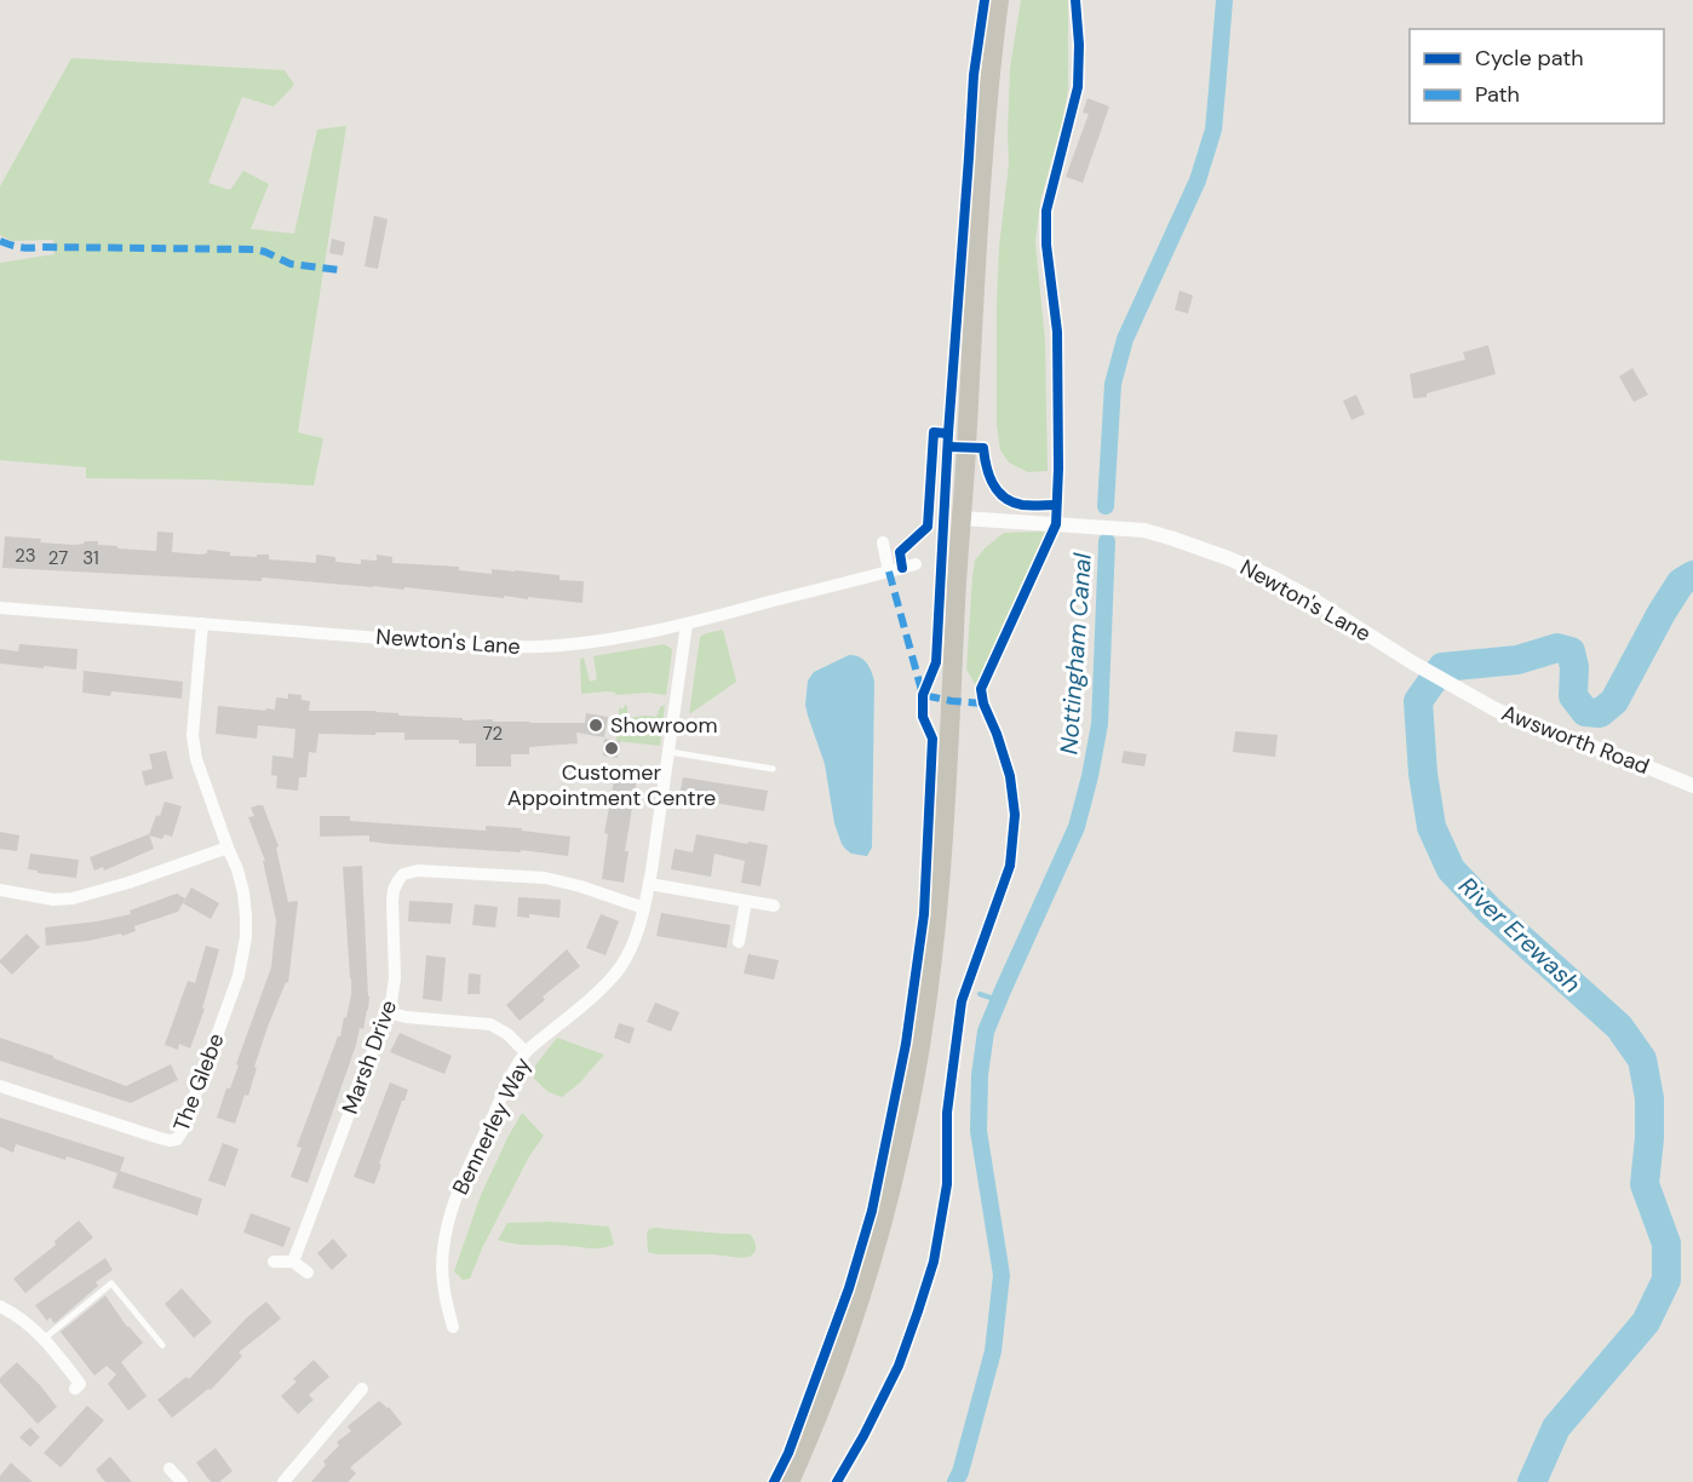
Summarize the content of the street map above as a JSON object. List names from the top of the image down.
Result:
{
  "streets": {
    "street": [
      "Newton's Lane",
      "Awsworth Road",
      "Marsh Drive",
      "The Glebe",
      "Bennerley Way"
    ]
  },
  "crossings": [
    ["Newton's Lane", "Awsworth Road"],
    ["Newton's Lane", "The Glebe"],
    ["Newton's Lane", "Bennerley Way"],
    ["Marsh Drive", "Bennerley Way"]
  ],
  "water": ["Nottingham Canal", "River Erewash"],
  "places": ["Showroom", "Customer Appointment Centre"],
  "house_numbers": [
    "23",
    "27",
    "31",
    "72"
  ],
  "legend": ["Cycle path", "Path"]
}
